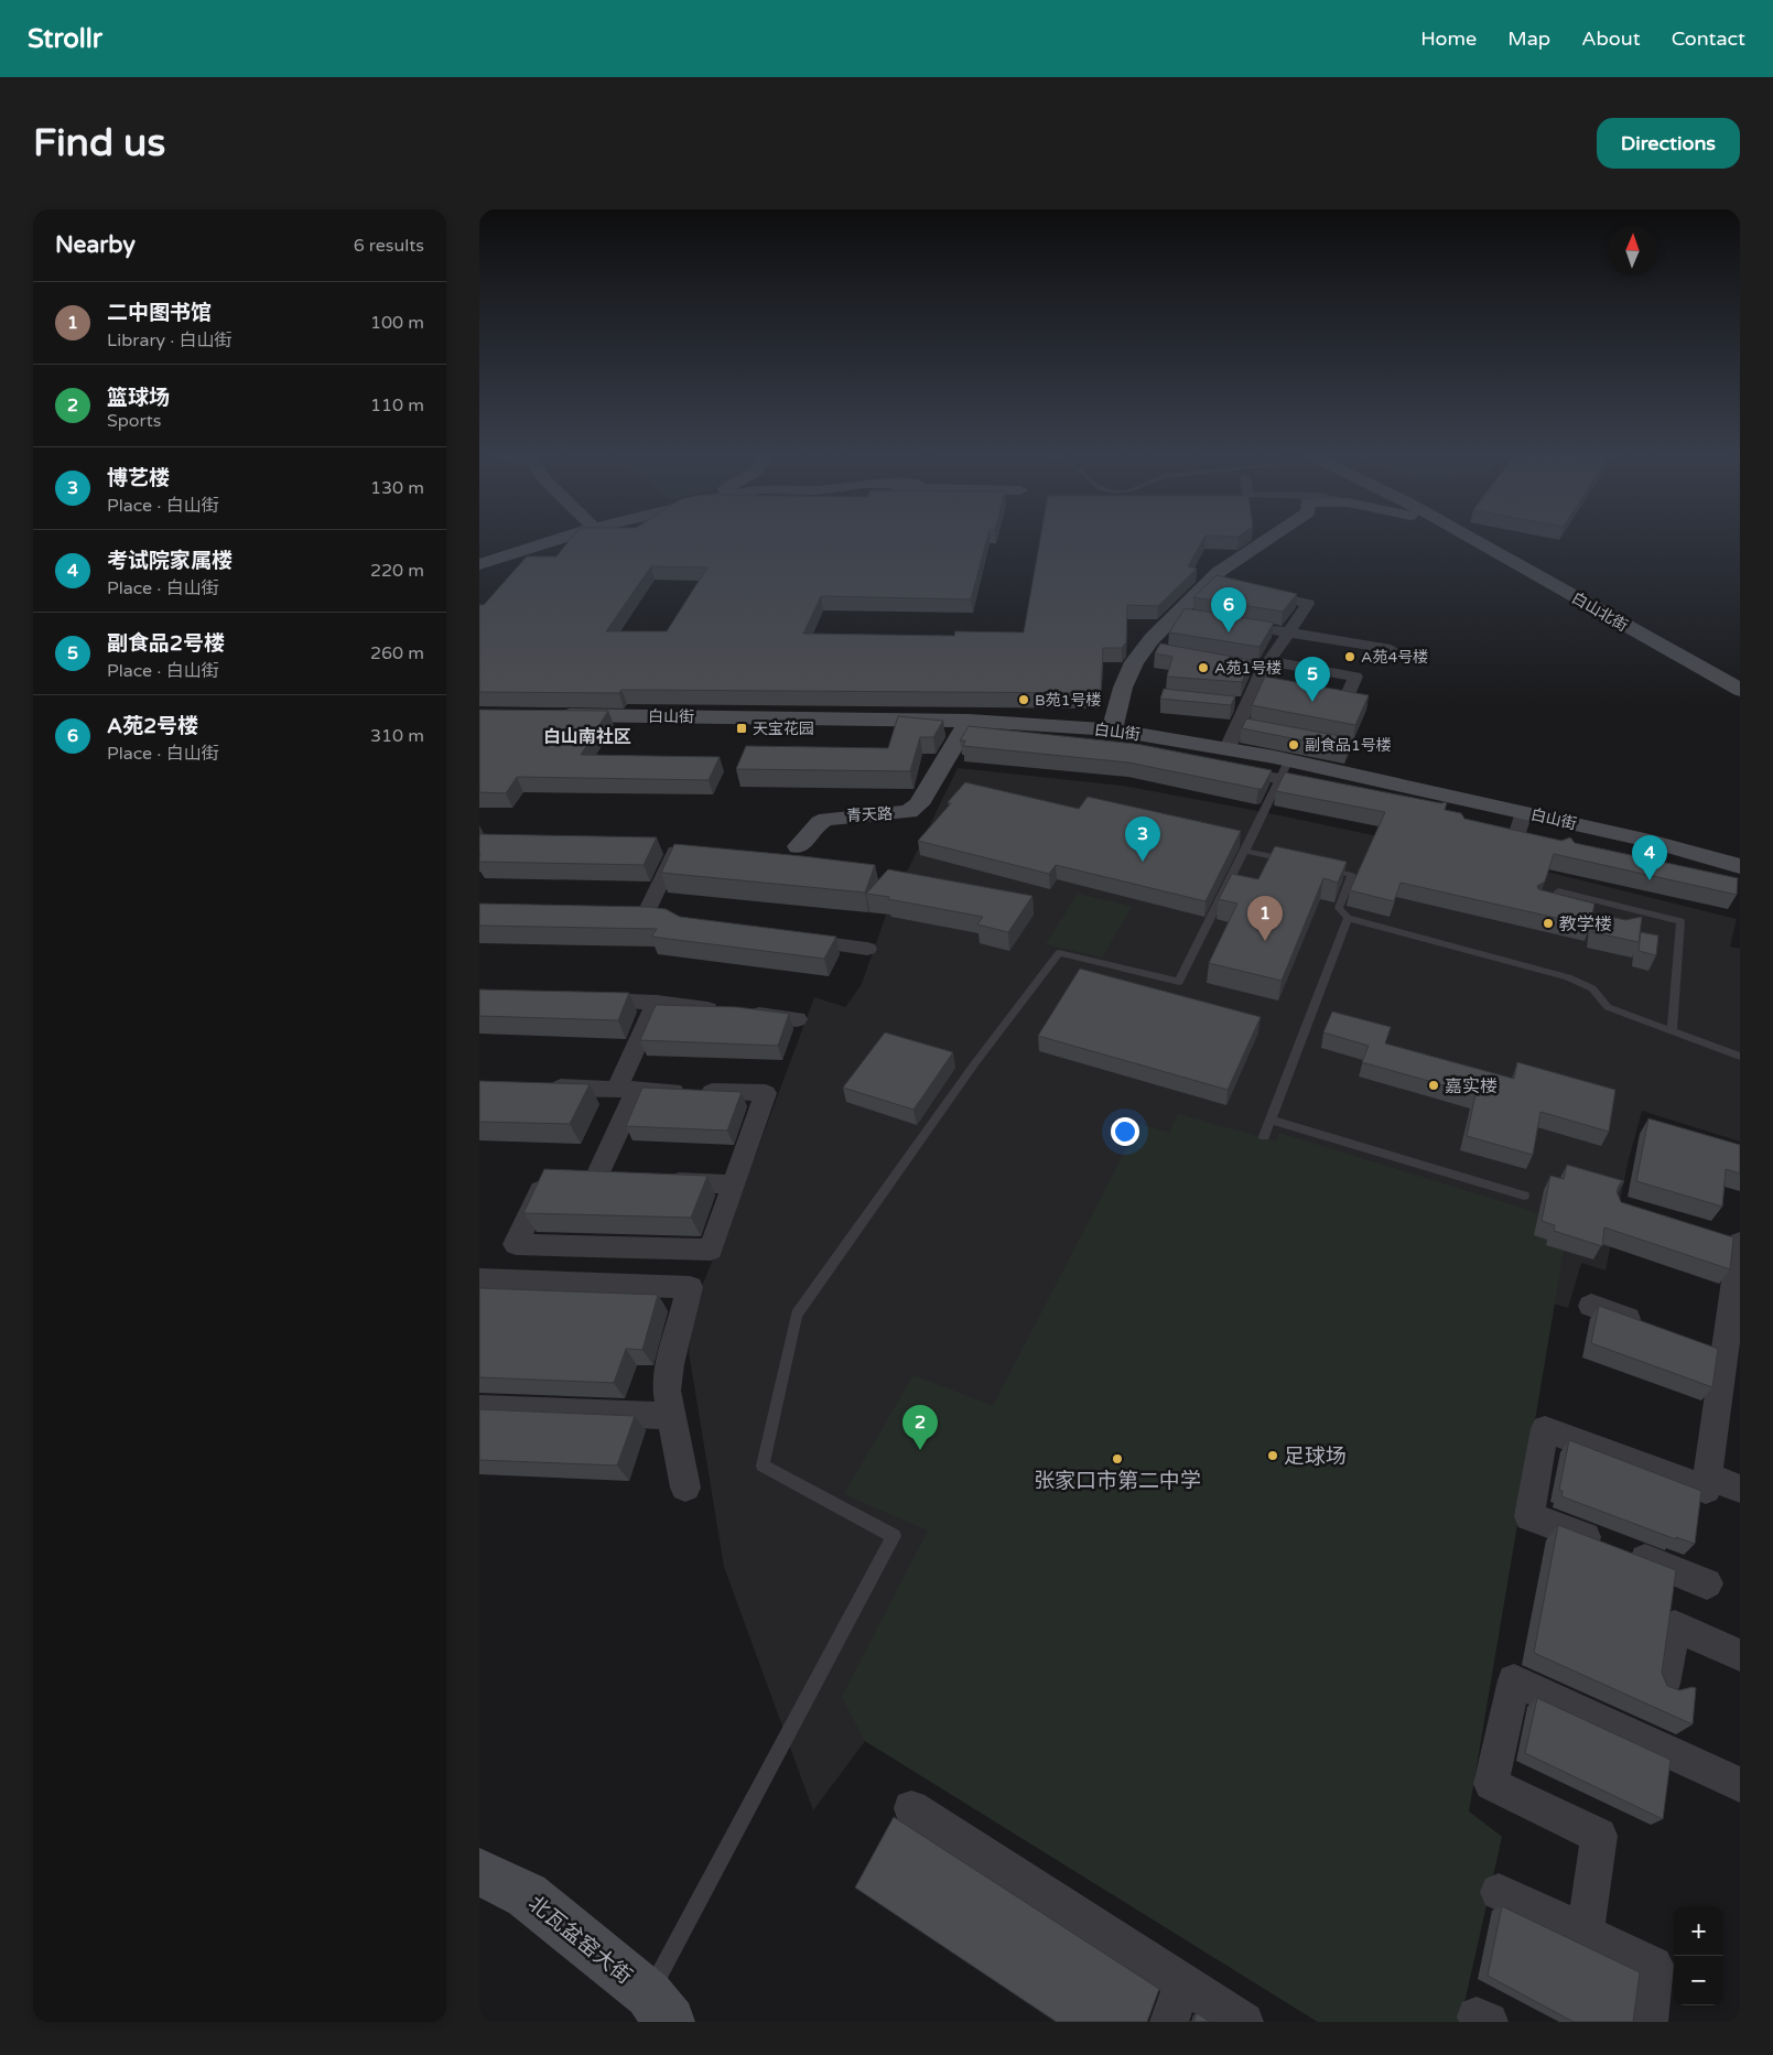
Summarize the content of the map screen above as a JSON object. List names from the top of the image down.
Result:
{
  "streets": {
    "street": [
      "白山北街",
      "白山街",
      "青天路",
      "北瓦盆窑大街"
    ]
  },
  "crossings": [
    ["白山街", "青天路"]
  ],
  "districts": ["白山南社区"],
  "places": {
    "other": [
      "A苑4号楼",
      "A苑1号楼",
      "B苑1号楼",
      "副食品1号楼",
      "教学楼",
      "嘉实楼",
      "足球场",
      "张家口市第二中学"
    ],
    "transit": ["天宝花园"]
  },
  "north": "top",
  "page": {
    "header": "Strollr",
    "nav": [
      "Home",
      "Map",
      "About",
      "Contact"
    ],
    "buttons": "Directions",
    "title": "Find us",
    "heading": ["Nearby", "6 results"],
    "list": [
      {
        "mark": "1",
        "name": "二中图书馆",
        "note": "Library · 白山街",
        "value": "100 m"
      },
      {
        "mark": "2",
        "name": "篮球场",
        "note": "Sports",
        "value": "110 m"
      },
      {
        "mark": "3",
        "name": "博艺楼",
        "note": "Place · 白山街",
        "value": "130 m"
      },
      {
        "mark": "4",
        "name": "考试院家属楼",
        "note": "Place · 白山街",
        "value": "220 m"
      },
      {
        "mark": "5",
        "name": "副食品2号楼",
        "note": "Place · 白山街",
        "value": "260 m"
      },
      {
        "mark": "6",
        "name": "A苑2号楼",
        "note": "Place · 白山街",
        "value": "310 m"
      }
    ],
    "pins": [
      "6",
      "5",
      "3",
      "4",
      "1",
      "2"
    ],
    "map_buttons": ["+", "−"]
  }
}
